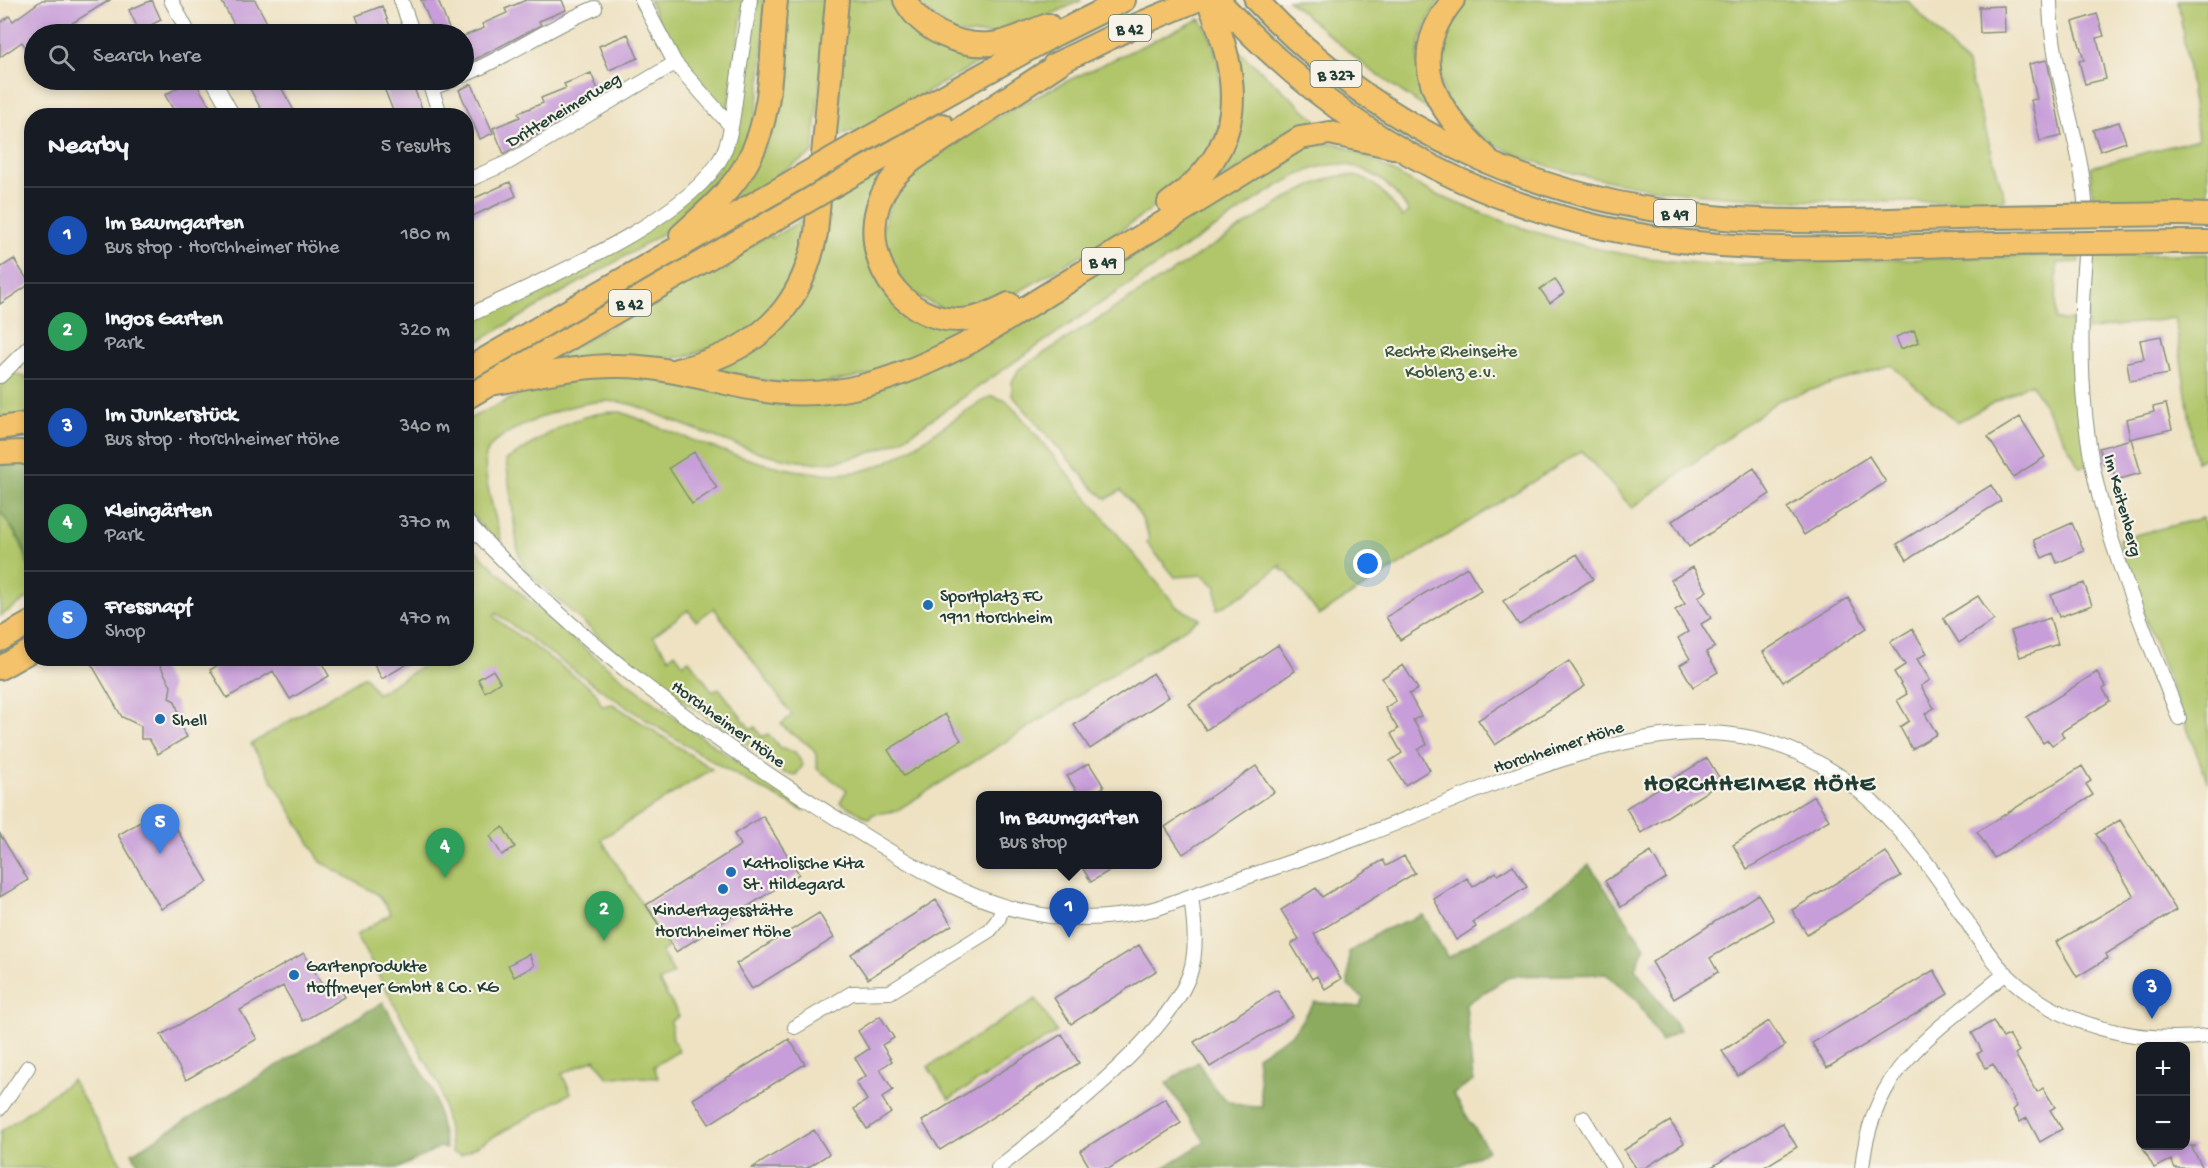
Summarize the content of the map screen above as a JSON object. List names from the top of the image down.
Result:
{
  "streets": {
    "highway": ["B 42", "B 327", "B 49"],
    "street": ["Dritteneimerweg", "Im Keitenberg", "Horchheimer Höhe"]
  },
  "crossings": [
    ["B 327", "B 49"]
  ],
  "districts": ["HORCHHEIMER HÖHE"],
  "parks": ["Rechte Rheinseite Koblenz e.v."],
  "places": [
    "Sportplatz FC 1911 Horchheim",
    "Shell",
    "Katholische Kita St. Hildegard",
    "Kindertagesstätte Horchheimer Höhe",
    "Gartenprodukte Hoffmeyer GmbH & Co. KG"
  ],
  "page": {
    "search": "Search here",
    "heading": ["Nearby", "5 results"],
    "list": [
      {
        "mark": "1",
        "name": "Im Baumgarten",
        "note": "Bus stop · Horchheimer Höhe",
        "value": "180 m"
      },
      {
        "mark": "2",
        "name": "Ingos Garten",
        "note": "Park",
        "value": "320 m"
      },
      {
        "mark": "3",
        "name": "Im Junkerstück",
        "note": "Bus stop · Horchheimer Höhe",
        "value": "340 m"
      },
      {
        "mark": "4",
        "name": "Kleingärten",
        "note": "Park",
        "value": "370 m"
      },
      {
        "mark": "5",
        "name": "Fressnapf",
        "note": "Shop",
        "value": "470 m"
      }
    ],
    "popup": ["Im Baumgarten", "Bus stop"],
    "pins": [
      "5",
      "4",
      "1",
      "2",
      "3"
    ],
    "map_buttons": ["+", "−"]
  }
}
